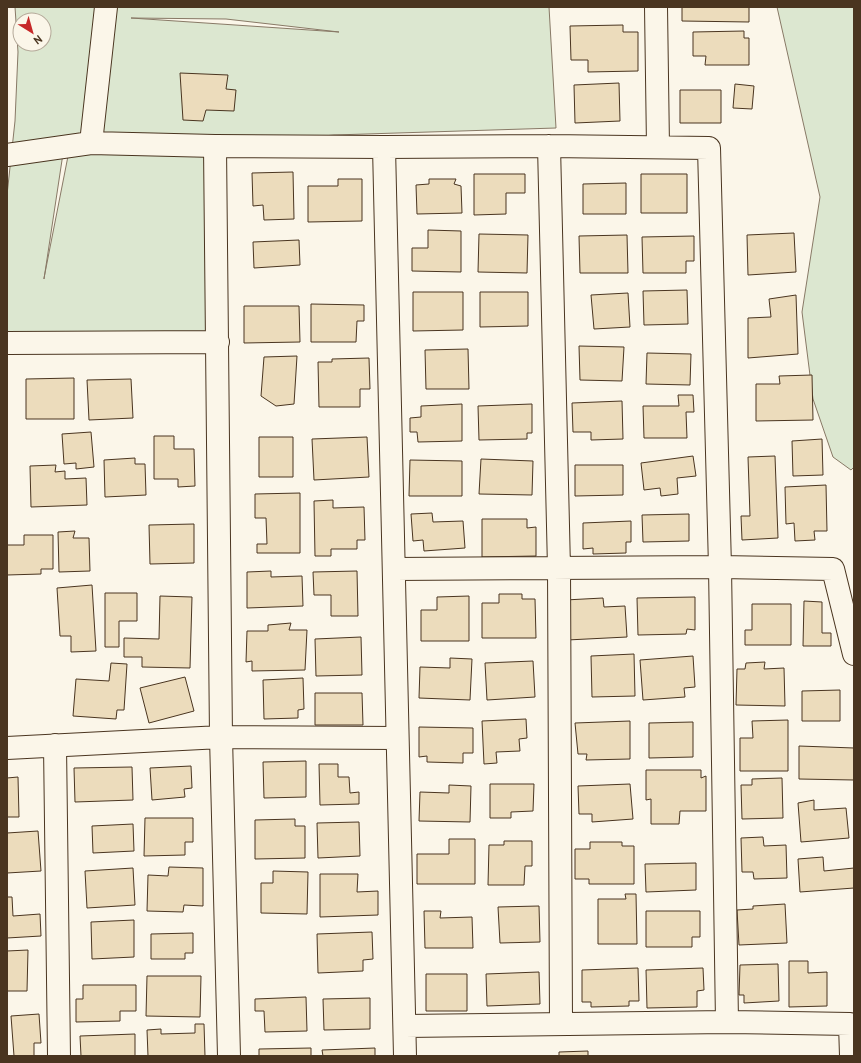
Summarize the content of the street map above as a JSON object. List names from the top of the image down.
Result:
{
  "north": "bottom right"
}
